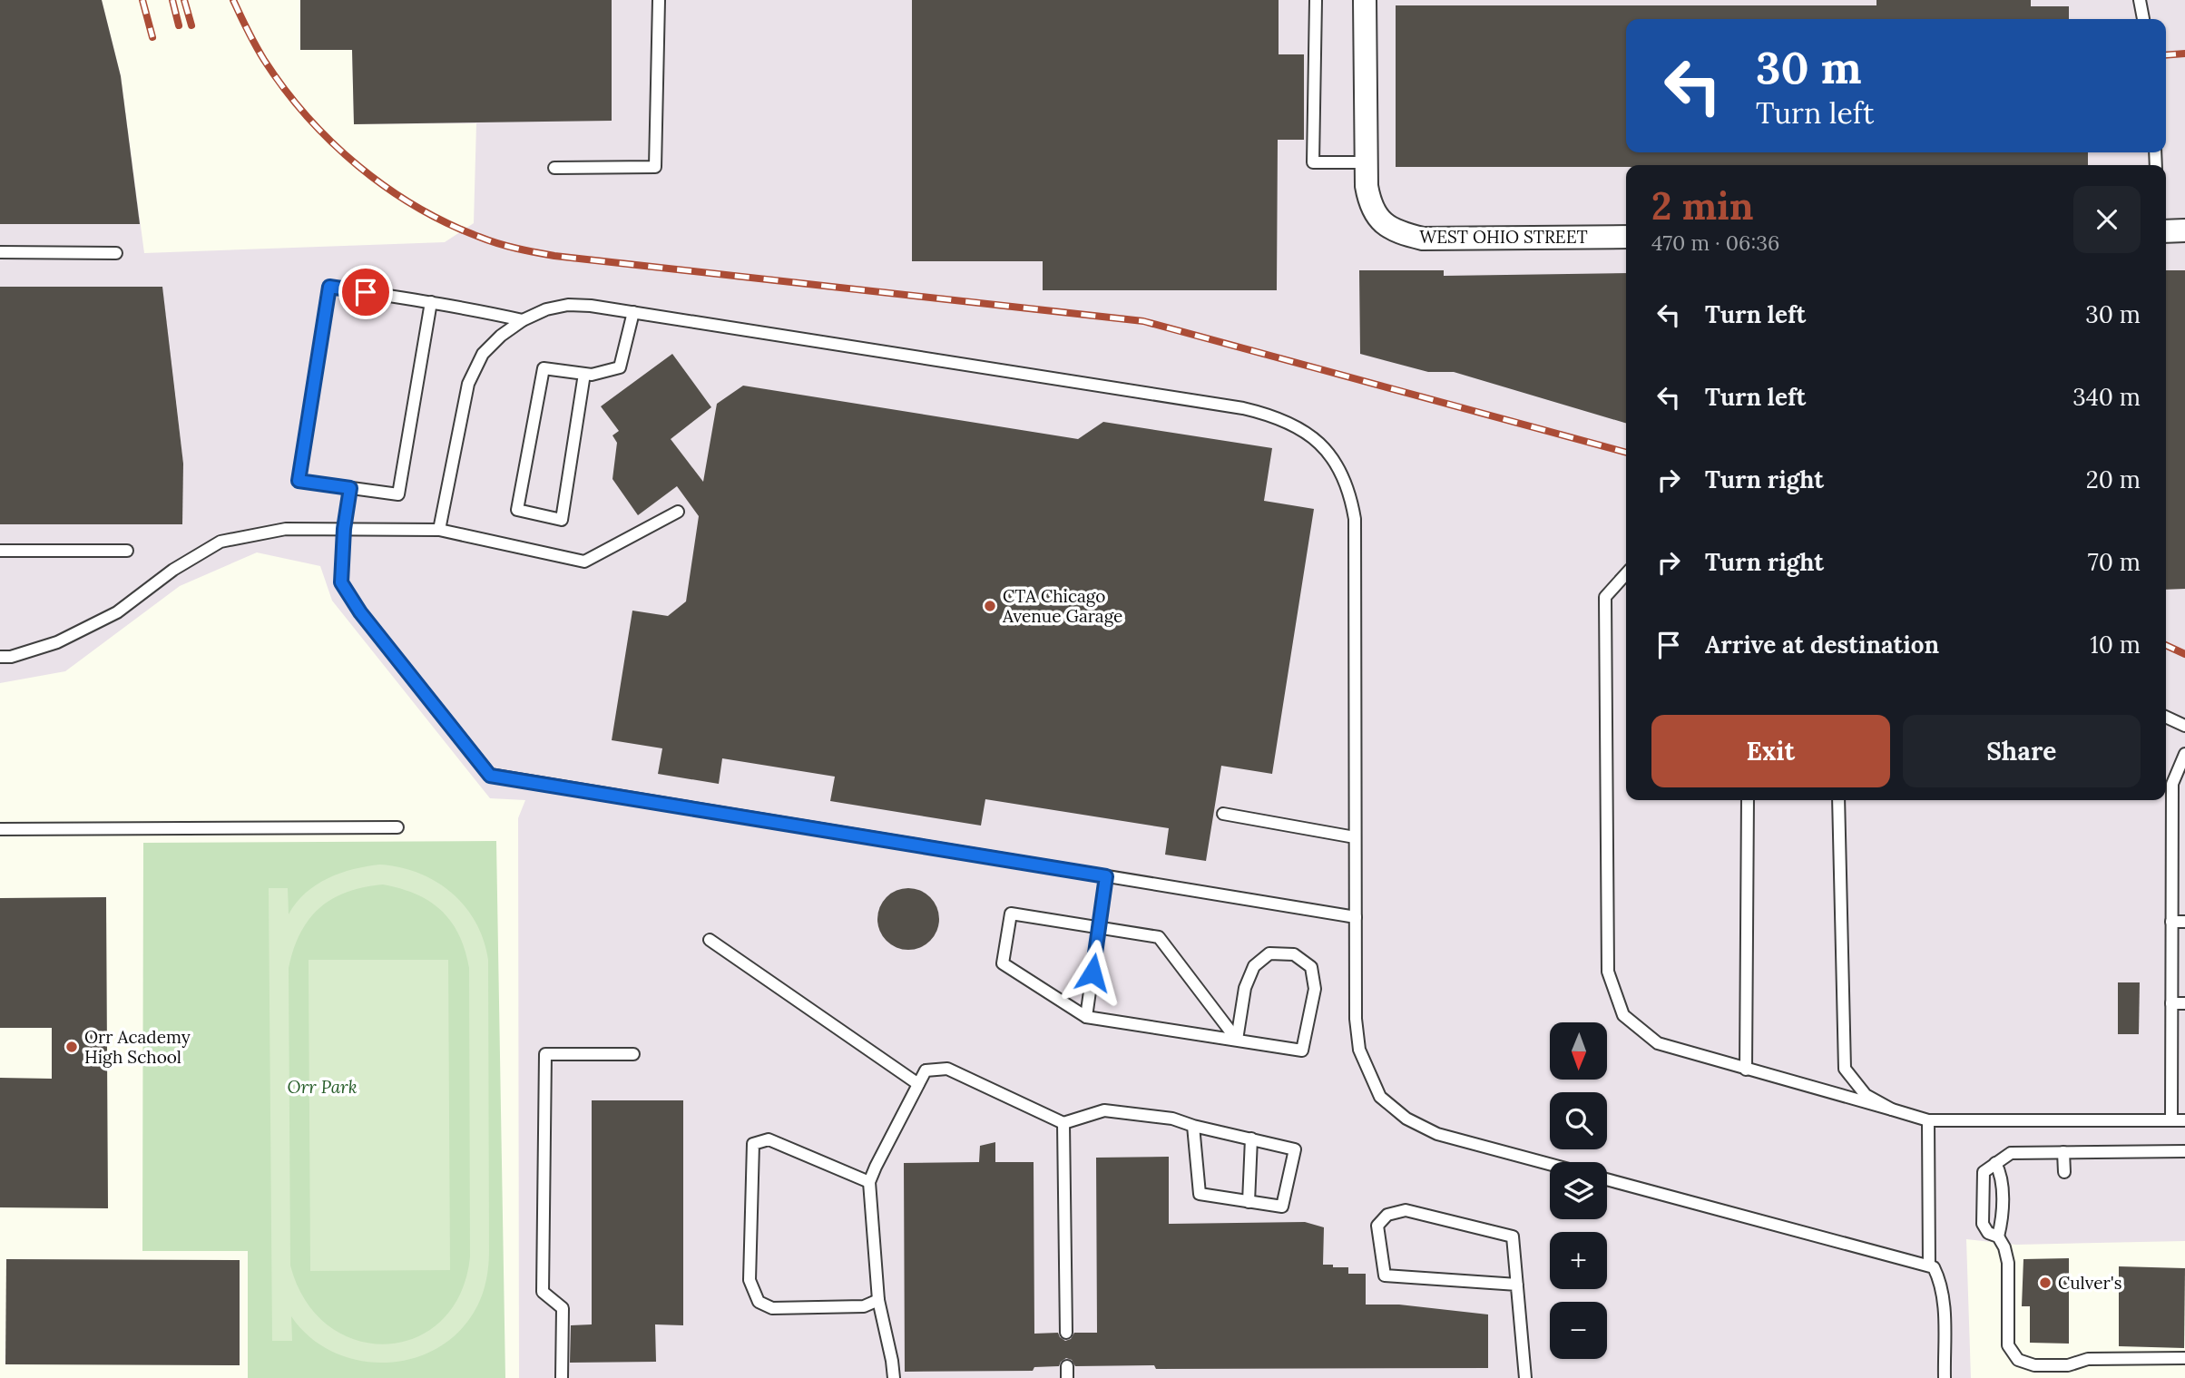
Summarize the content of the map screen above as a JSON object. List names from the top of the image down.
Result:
{
  "streets": {
    "street": ["WEST OHIO STREET"]
  },
  "parks": ["Orr Park"],
  "places": ["CTA Chicago Avenue Garage", "Orr Academy High School", "Culver's"],
  "north": "bottom",
  "page": {
    "turn": ["30 m", "Turn left"],
    "heading": ["2 min", "470 m · 06:36"],
    "list": [
      {
        "name": "Turn left",
        "value": "30 m"
      },
      {
        "name": "Turn left",
        "value": "340 m"
      },
      {
        "name": "Turn right",
        "value": "20 m"
      },
      {
        "name": "Turn right",
        "value": "70 m"
      },
      {
        "name": "Arrive at destination",
        "value": "10 m"
      }
    ],
    "buttons": ["Exit", "Share"],
    "map_buttons": ["+", "−"]
  }
}
